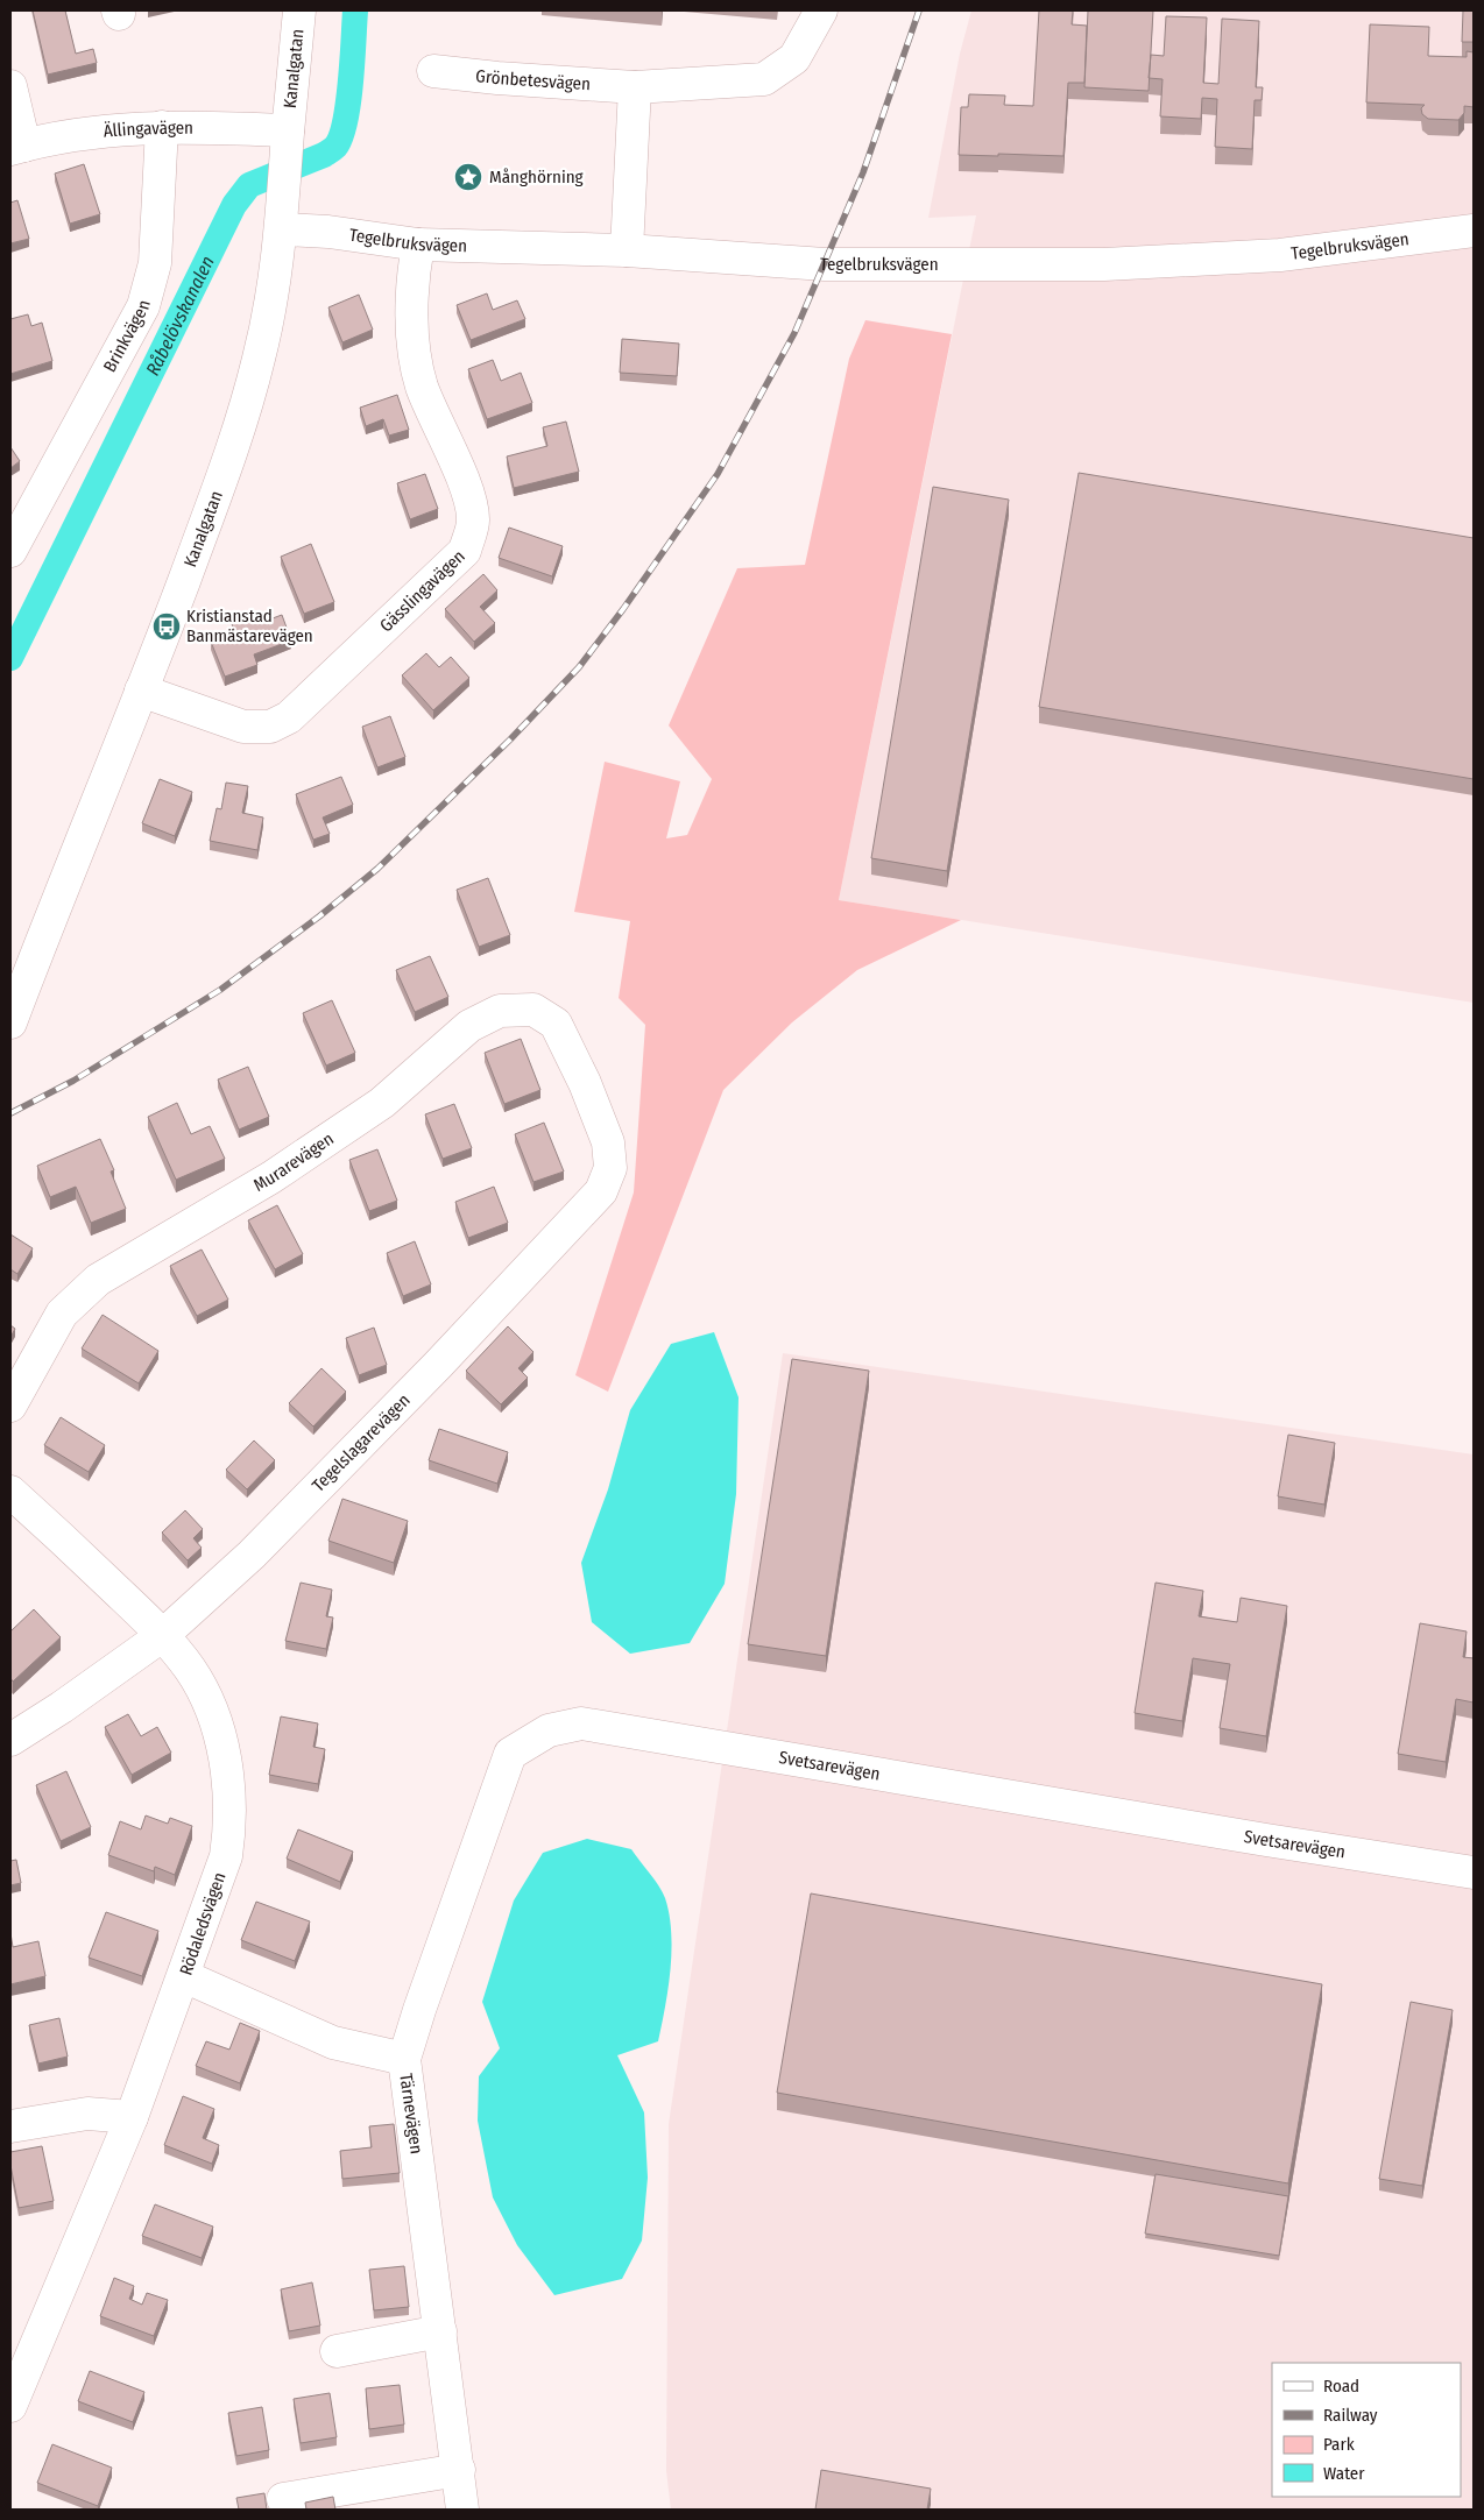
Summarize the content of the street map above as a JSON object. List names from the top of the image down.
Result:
{
  "streets": {
    "street": [
      "Kanalgatan",
      "Grönbetesvägen",
      "Ällingavägen",
      "Tegelbruksvägen",
      "Brinkvägen",
      "Gässlingavägen",
      "Murarevägen",
      "Tegelslagarevägen",
      "Svetsarevägen",
      "Rödaledsvägen",
      "Tärnevägen"
    ]
  },
  "crossings": [
    ["Kanalgatan", "Ällingavägen"],
    ["Kanalgatan", "Tegelbruksvägen"],
    ["Kanalgatan", "Gässlingavägen"],
    ["Ällingavägen", "Brinkvägen"],
    ["Tegelbruksvägen", "Gässlingavägen"],
    ["Murarevägen", "Tegelslagarevägen"],
    ["Tegelslagarevägen", "Rödaledsvägen"],
    ["Svetsarevägen", "Tärnevägen"],
    ["Rödaledsvägen", "Tärnevägen"]
  ],
  "water": ["Råbelövskanalen"],
  "places": {
    "place": ["Månghörning"],
    "bus stop": ["Kristianstad Banmästarevägen"]
  },
  "legend": [
    "Road",
    "Railway",
    "Park",
    "Water"
  ]
}
